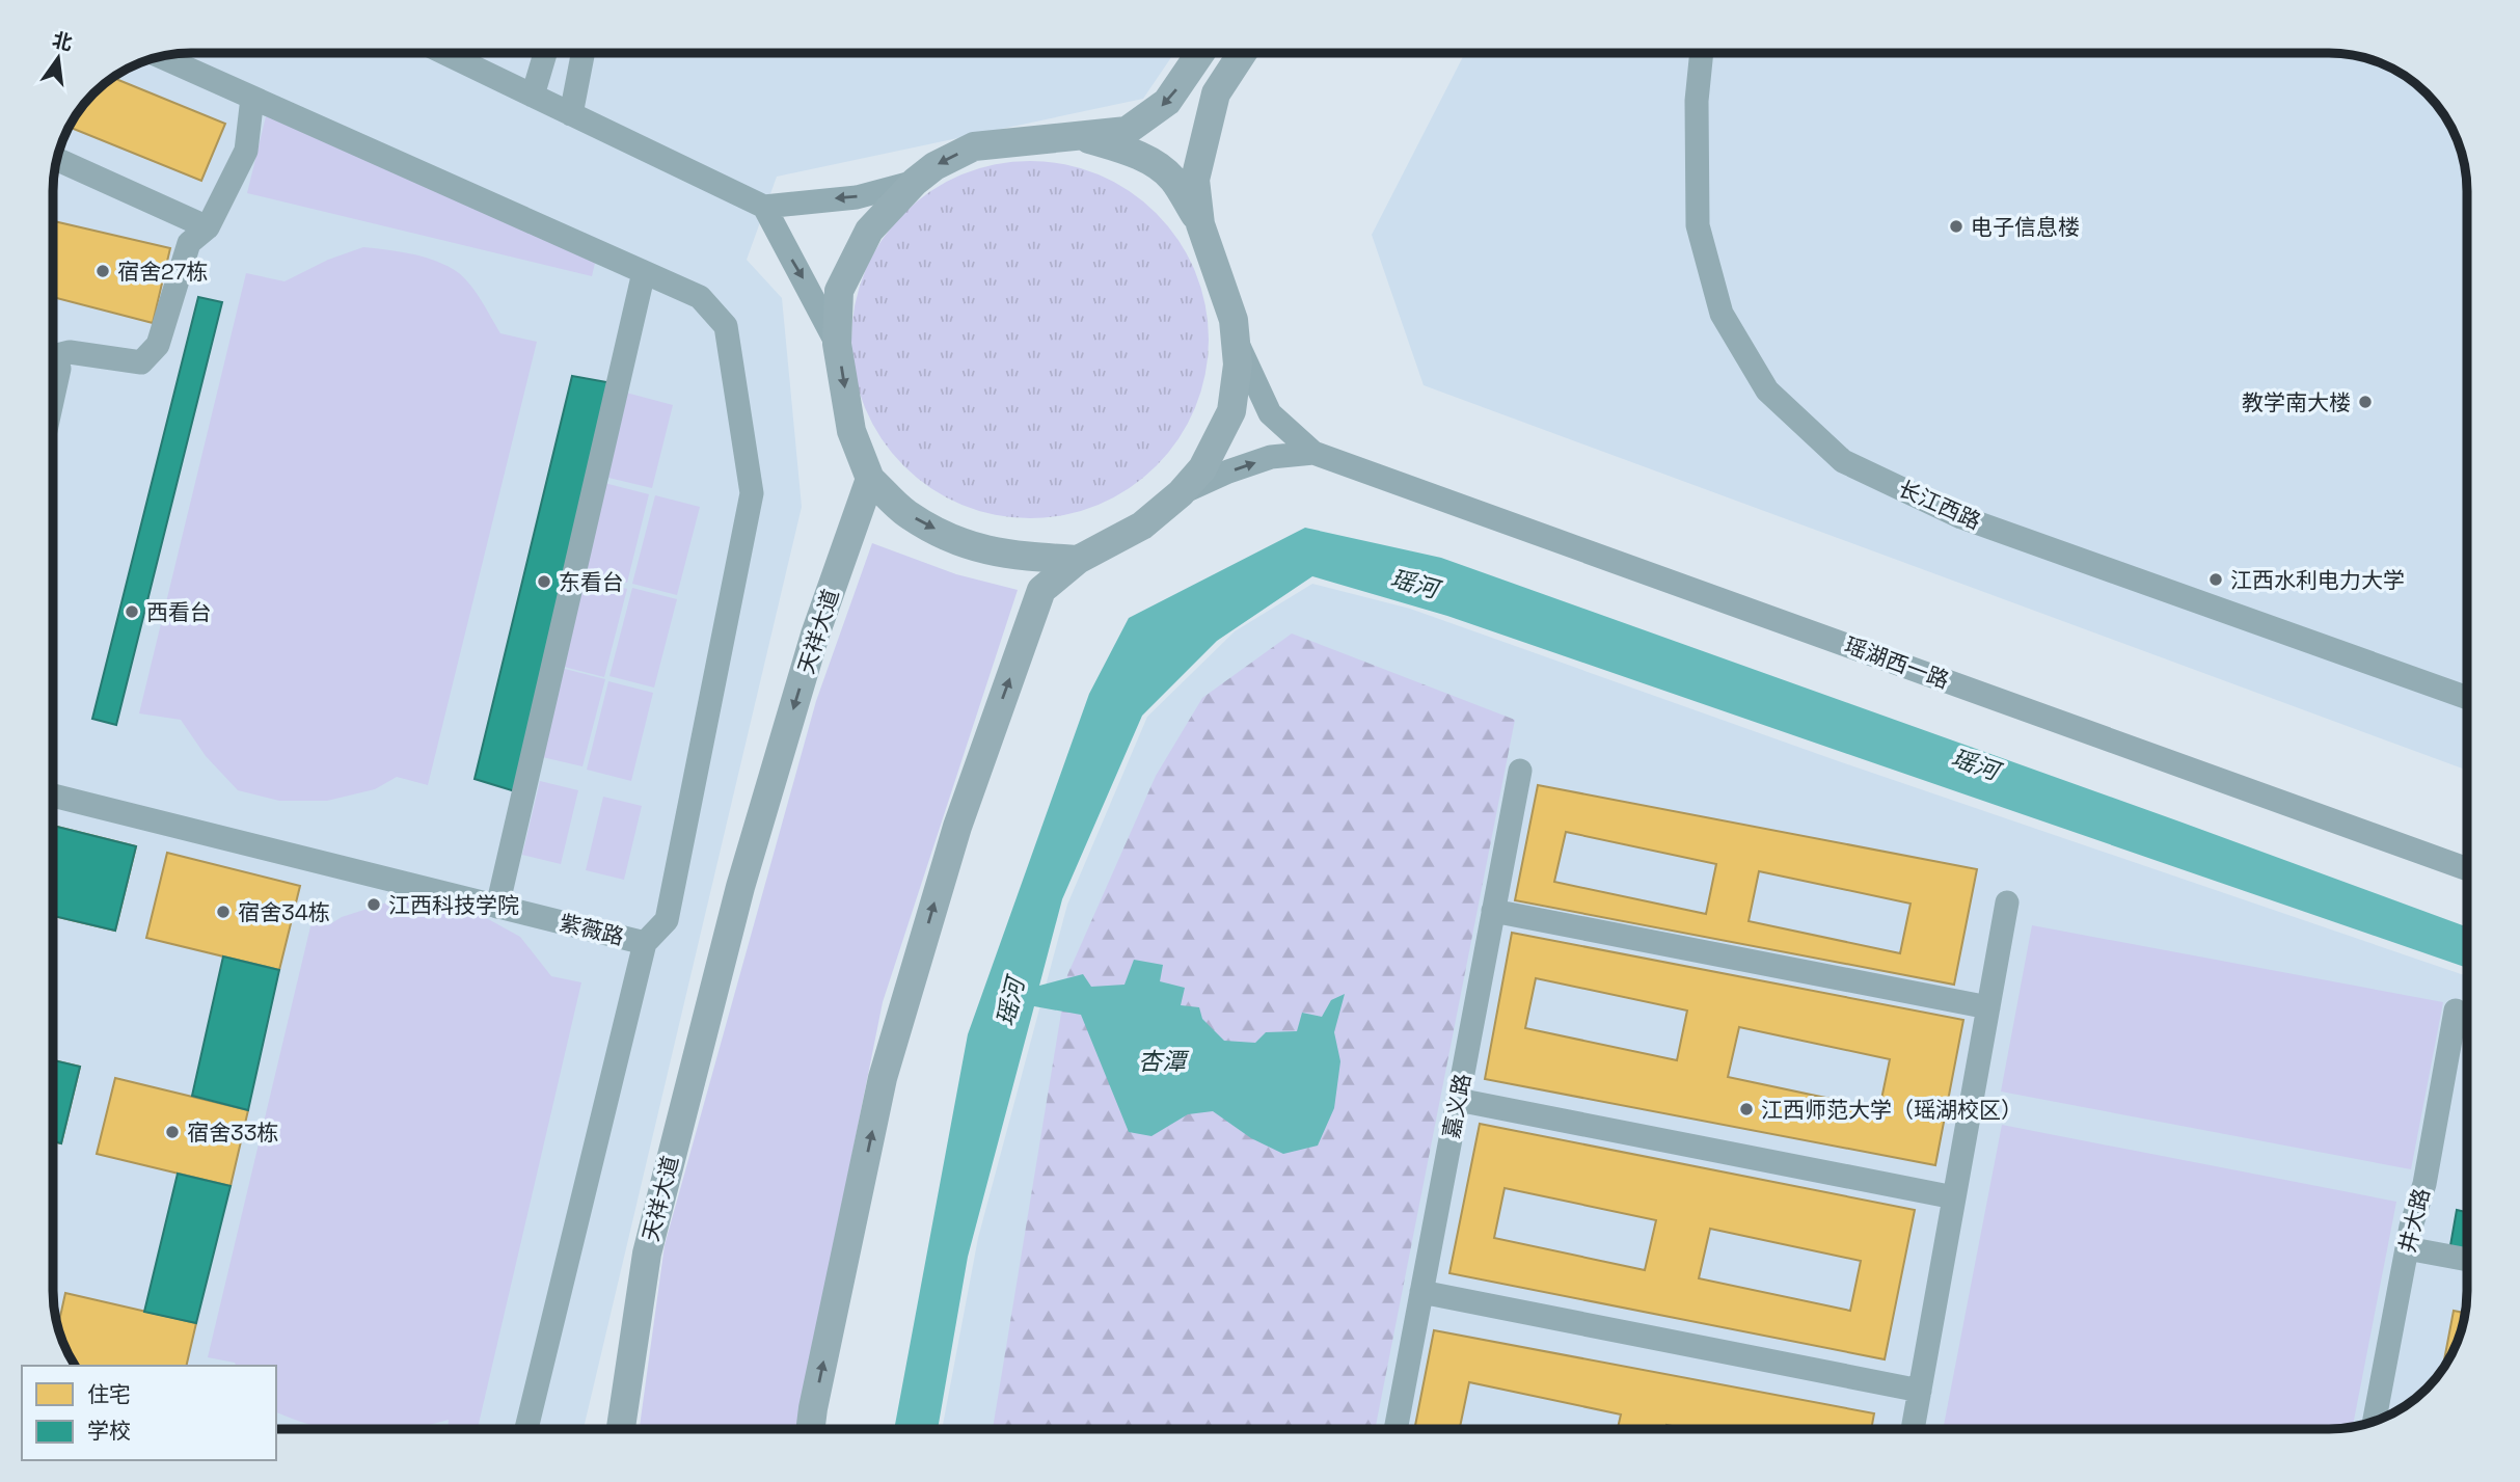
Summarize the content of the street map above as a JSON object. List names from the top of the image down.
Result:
{
  "streets": {
    "main road": ["天祥大道"],
    "street": [
      "长江西路",
      "瑶湖西一路",
      "紫薇路",
      "嘉义路",
      "井大路"
    ]
  },
  "water": ["瑶河", "杏潭"],
  "places": [
    "电子信息楼",
    "宿舍27栋",
    "教学南大楼",
    "江西水利电力大学",
    "东看台",
    "西看台",
    "江西科技学院",
    "宿舍34栋",
    "江西师范大学（瑶湖校区）",
    "宿舍33栋"
  ],
  "legend": ["住宅", "学校"],
  "north": "top"
}
